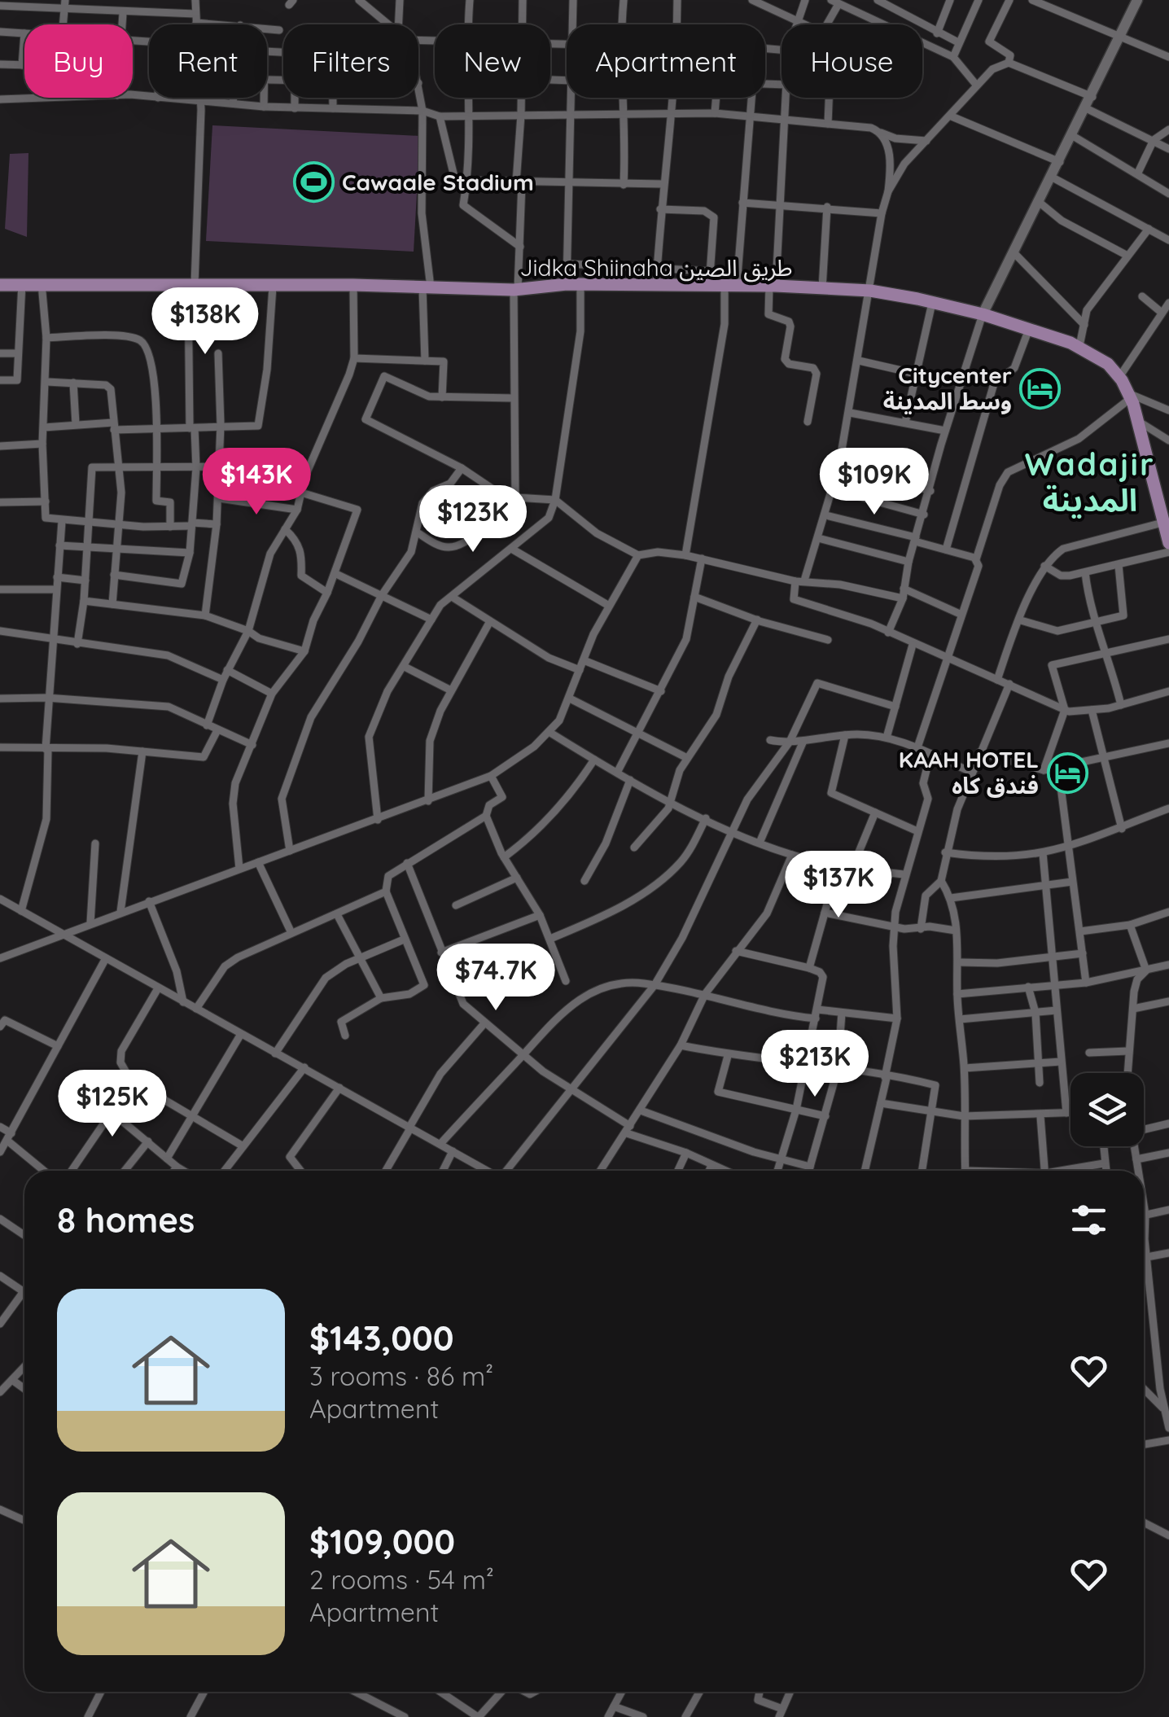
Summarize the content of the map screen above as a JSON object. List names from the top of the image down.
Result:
{
  "streets": {
    "main road": ["Jidka Shiinaha طريق الصين"]
  },
  "districts": ["Wadajir المدينة"],
  "places": {
    "sports": ["Cawaale Stadium"],
    "hotel": ["Citycenter وسط المدينة", "KAAH HOTEL فندق كاه"]
  },
  "page": {
    "chip": [
      "Buy",
      "Rent",
      "Filters",
      "New",
      "Apartment",
      "House"
    ],
    "price": [
      "$138K",
      "$143K",
      "$109K",
      "$123K",
      "$137K",
      "$74.7K",
      "$213K",
      "$125K"
    ],
    "heading": "8 homes",
    "list": [
      {
        "name": "$143,000",
        "note": "3 rooms · 86 m² · Apartment"
      },
      {
        "name": "$109,000",
        "note": "2 rooms · 54 m² · Apartment"
      }
    ]
  }
}
